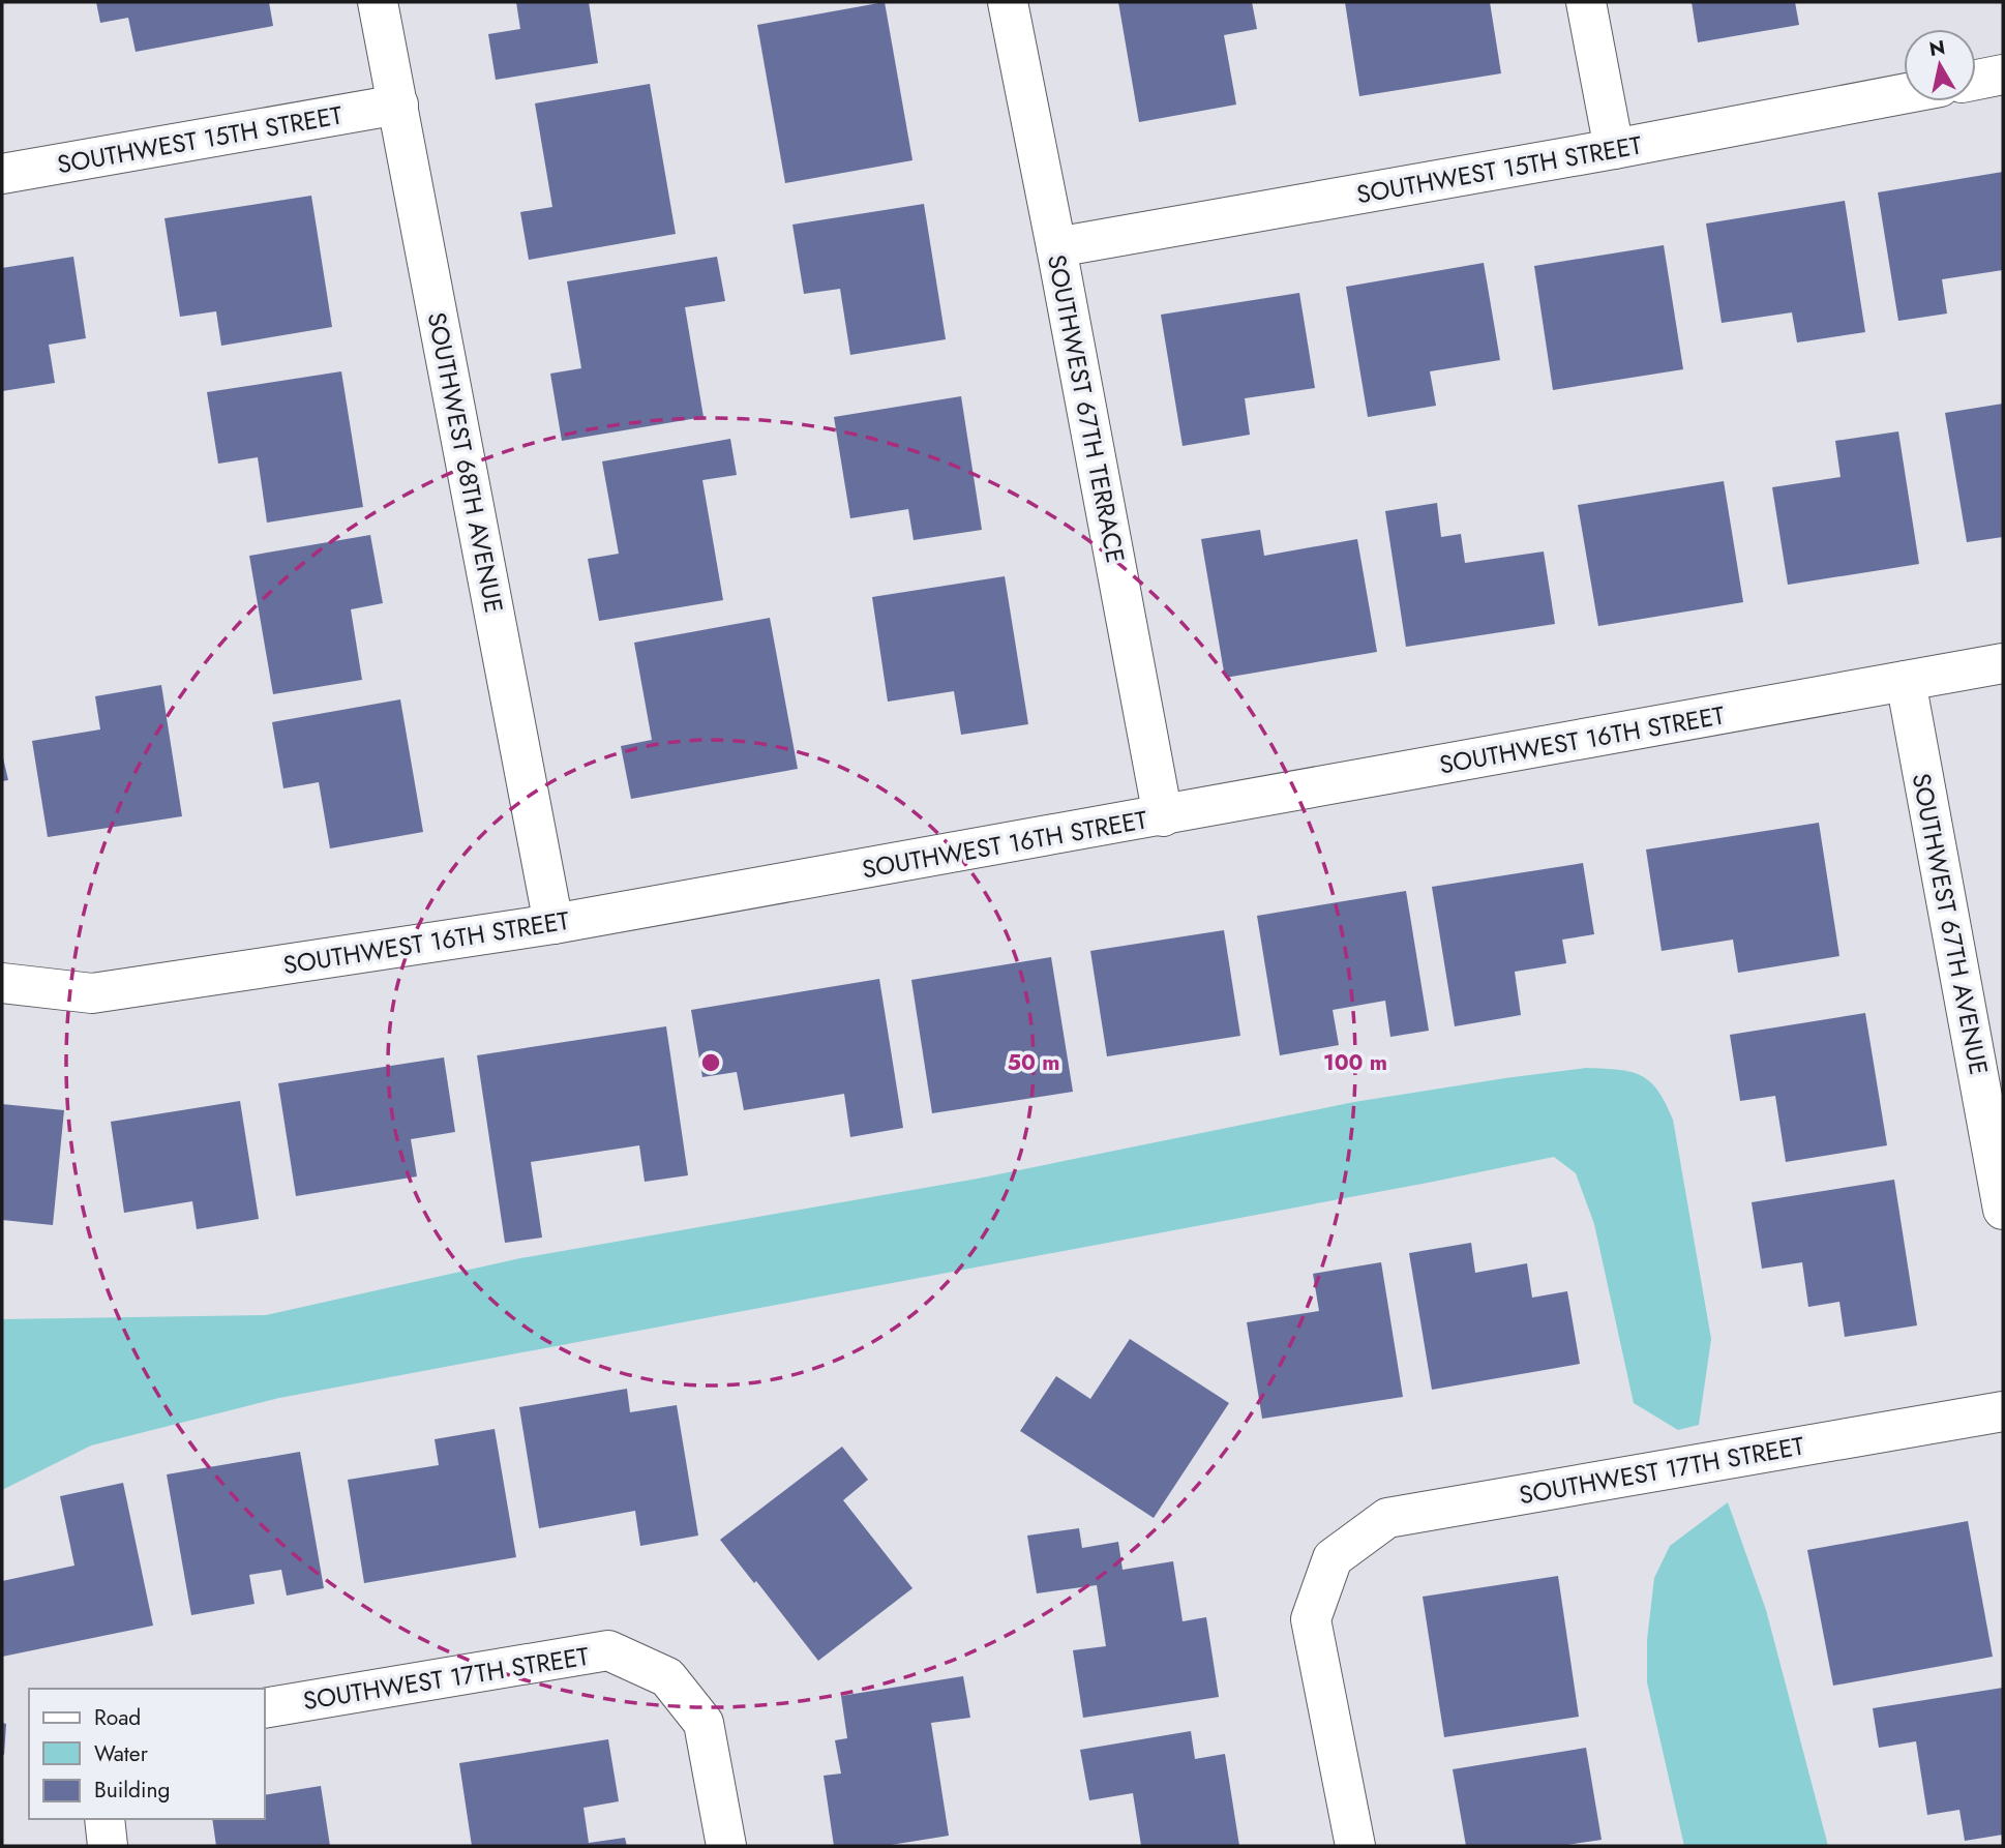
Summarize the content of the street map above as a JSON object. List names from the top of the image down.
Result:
{
  "streets": {
    "street": [
      "SOUTHWEST 15TH STREET",
      "SOUTHWEST 67TH TERRACE",
      "SOUTHWEST 68TH AVENUE",
      "SOUTHWEST 16TH STREET",
      "SOUTHWEST 67TH AVENUE",
      "SOUTHWEST 17TH STREET"
    ]
  },
  "crossings": [
    ["SOUTHWEST 15TH STREET", "SOUTHWEST 67TH TERRACE"],
    ["SOUTHWEST 15TH STREET", "SOUTHWEST 68TH AVENUE"],
    ["SOUTHWEST 67TH TERRACE", "SOUTHWEST 16TH STREET"],
    ["SOUTHWEST 68TH AVENUE", "SOUTHWEST 16TH STREET"],
    ["SOUTHWEST 16TH STREET", "SOUTHWEST 67TH AVENUE"]
  ],
  "legend": ["Road", "Water", "Building"],
  "north": "top",
  "rings": ["50 m", "100 m"]
}
